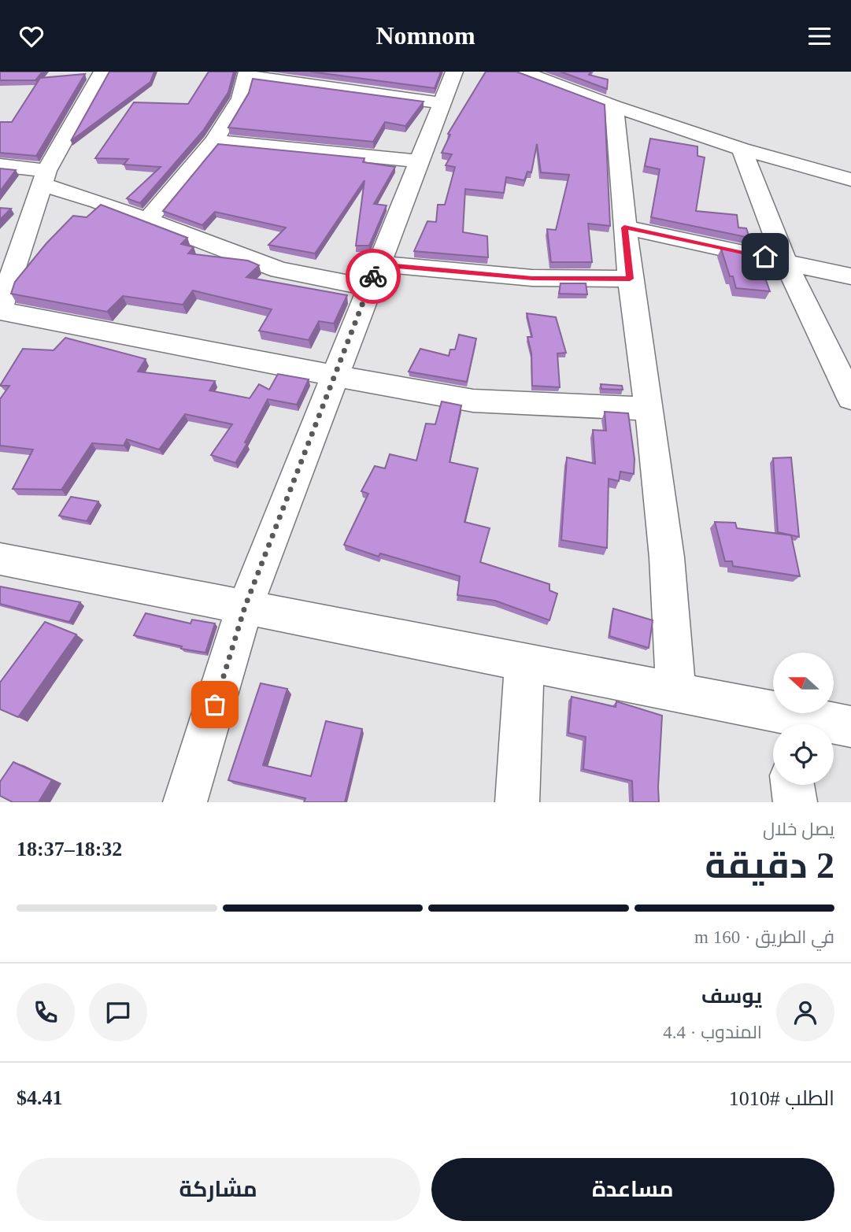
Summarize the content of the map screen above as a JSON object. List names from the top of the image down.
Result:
{
  "north": "left",
  "page": {
    "header": "Nomnom",
    "heading": ["2 دقيقة", "يصل خلال", "18:32–18:37"],
    "panel": [
      "يوسف",
      "المندوب · 4.4",
      "الطلب #1010",
      "$4.41"
    ],
    "bar": "في الطريق · 160 m",
    "buttons": ["مساعدة", "مشاركة"]
  }
}
